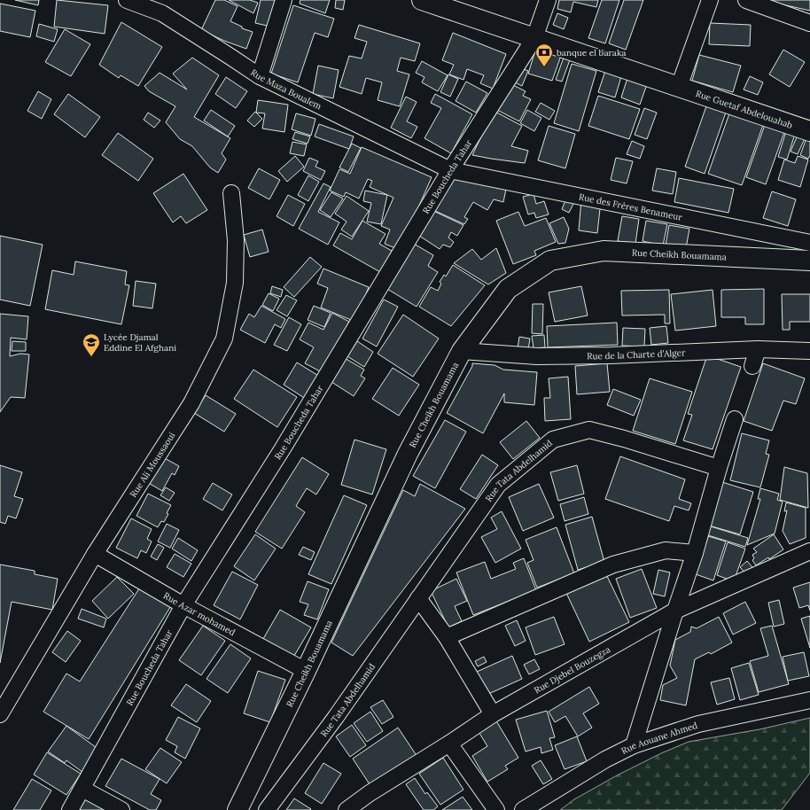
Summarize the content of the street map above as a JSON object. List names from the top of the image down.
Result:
{
  "streets": {
    "street": [
      "Rue Maza Boualem",
      "Rue Guetaf Abdelouahab",
      "Rue Boucheda Tahar",
      "Rue des Frères Benameur",
      "Rue Cheikh Bouamama",
      "Rue de la Charte d'Alger",
      "Rue Ali Moussaoui",
      "Rue Tata Abdelhamid",
      "Rue Azar mohamed",
      "Rue Djebel Bouzegza",
      "Rue Aouane Ahmed"
    ]
  },
  "crossings": [
    ["Rue Maza Boualem", "Rue Boucheda Tahar"],
    ["Rue Maza Boualem", "Rue des Frères Benameur"],
    ["Rue Guetaf Abdelouahab", "Rue Boucheda Tahar"],
    ["Rue Boucheda Tahar", "Rue des Frères Benameur"],
    ["Rue Boucheda Tahar", "Rue Azar mohamed"],
    ["Rue Cheikh Bouamama", "Rue de la Charte d'Alger"],
    ["Rue Cheikh Bouamama", "Rue Azar mohamed"],
    ["Rue Ali Moussaoui", "Rue Azar mohamed"]
  ],
  "places": {
    "bank": ["banque el baraka"],
    "school or university": ["Lycée Djamal Eddine El Afghani"]
  }
}
